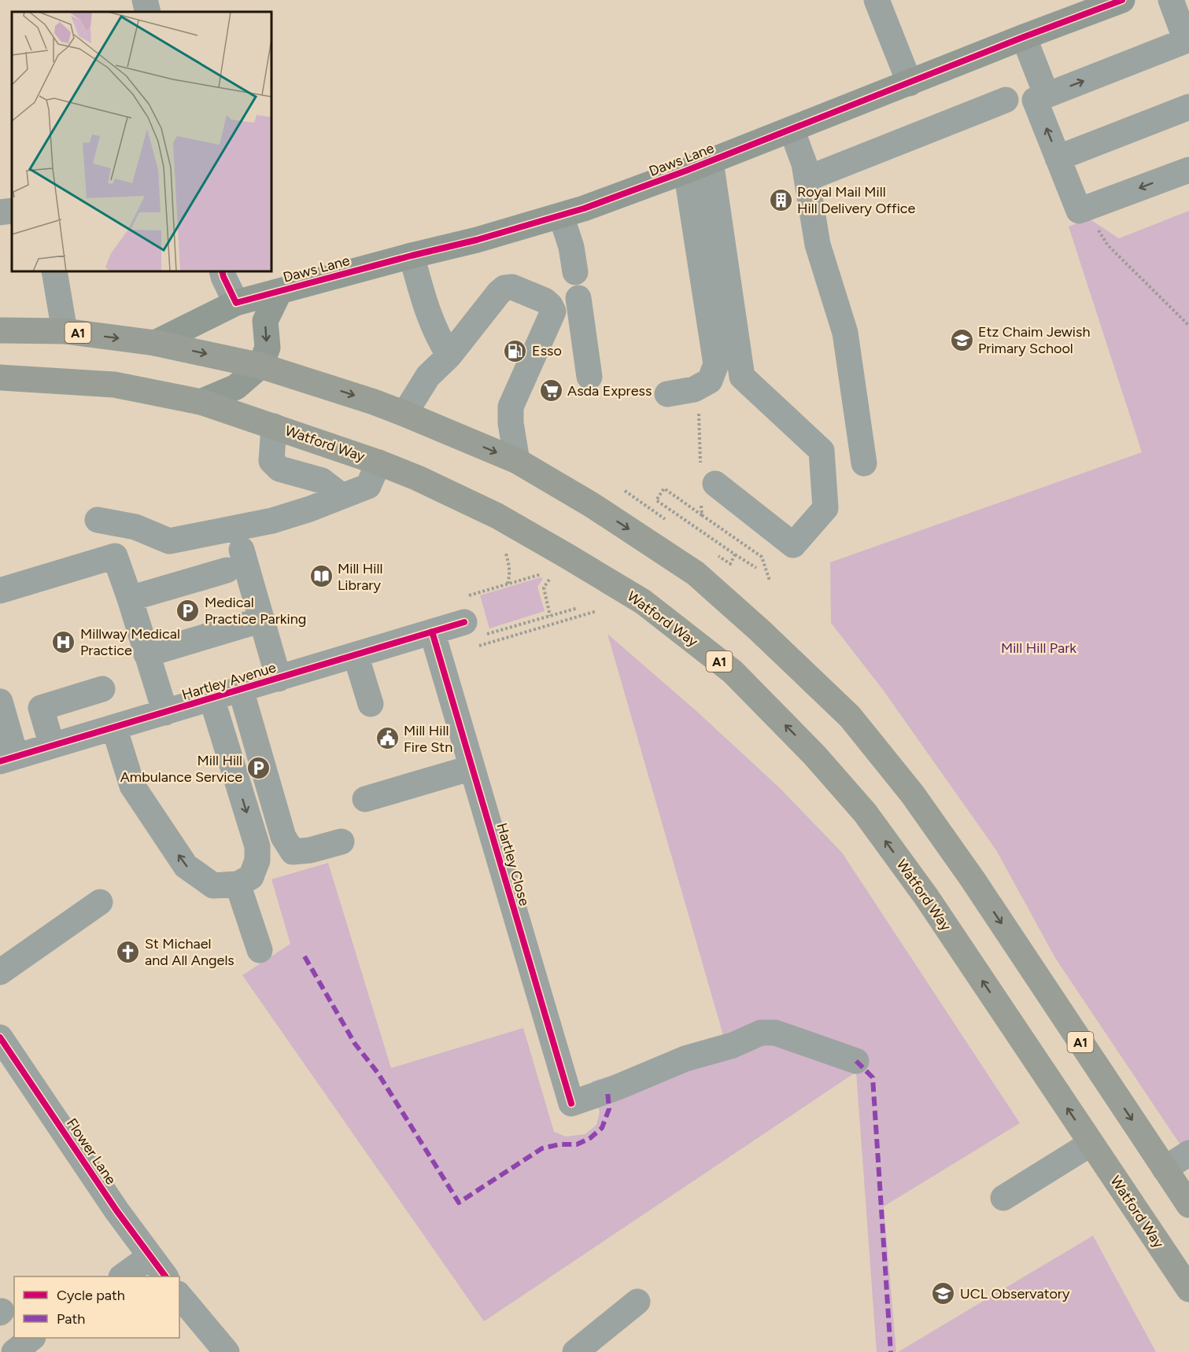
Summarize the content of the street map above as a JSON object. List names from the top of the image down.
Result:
{
  "streets": {
    "highway": ["A1", "Watford Way"],
    "main road": ["Daws Lane"],
    "street": ["Hartley Avenue", "Hartley Close", "Flower Lane"]
  },
  "crossings": [
    ["Daws Lane", "A1"],
    ["Hartley Avenue", "Hartley Close"]
  ],
  "parks": ["Mill Hill Park"],
  "places": {
    "building": ["Royal Mail Mill Hill Delivery Office"],
    "school or university": ["Etz Chaim Jewish Primary School", "UCL Observatory"],
    "fuel station": ["Esso"],
    "supermarket": ["Asda Express"],
    "library": ["Mill Hill Library"],
    "parking": ["Medical Practice Parking", "Mill Hill Ambulance Service"],
    "hospital": ["Millway Medical Practice"],
    "public building": ["Mill Hill Fire Stn"],
    "church": ["St Michael and All Angels"]
  },
  "legend": ["Cycle path", "Path"]
}
